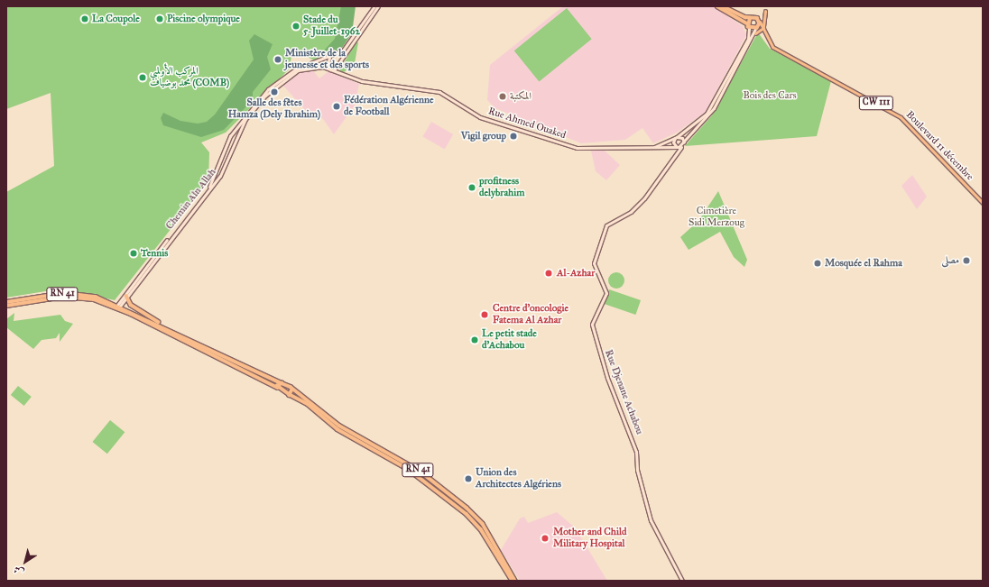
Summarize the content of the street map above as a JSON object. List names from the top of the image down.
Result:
{
  "streets": {
    "highway": ["RN 41"],
    "main road": [
      "CW 111",
      "Rue Ahmed Ouaked",
      "Boulevard 11 décembre",
      "Chemin Aîn Allah",
      "Rue Djenane Achabou"
    ]
  },
  "crossings": [
    ["Rue Ahmed Ouaked", "Chemin Aîn Allah"],
    ["Rue Ahmed Ouaked", "Rue Djenane Achabou"],
    ["Chemin Aîn Allah", "RN 41"]
  ],
  "parks": ["Bois des Cars", "Cimetière Sidi Merzoug"],
  "places": [
    "La Coupole",
    "Piscine olympique",
    "Stade du 5-Juillet-1962",
    "Ministère de la jeunesse et des sports",
    "المركب الأولمبي محمد بوضياف (COMB)",
    "Salle des fêtes Hamza (Dely Ibrahim)",
    "المكتبة",
    "Fédération Algérienne de Football",
    "Vigil group",
    "profitness delybrahim",
    "Tennis",
    "مصلى",
    "Mosquée el Rahma",
    "Al-Azhar",
    "Centre d'oncologie Fatema Al Azhar",
    "Le petit stade d'Achabou",
    "Union des Architectes Algériens",
    "Mother and Child Military Hospital"
  ],
  "north": "bottom left"
}
